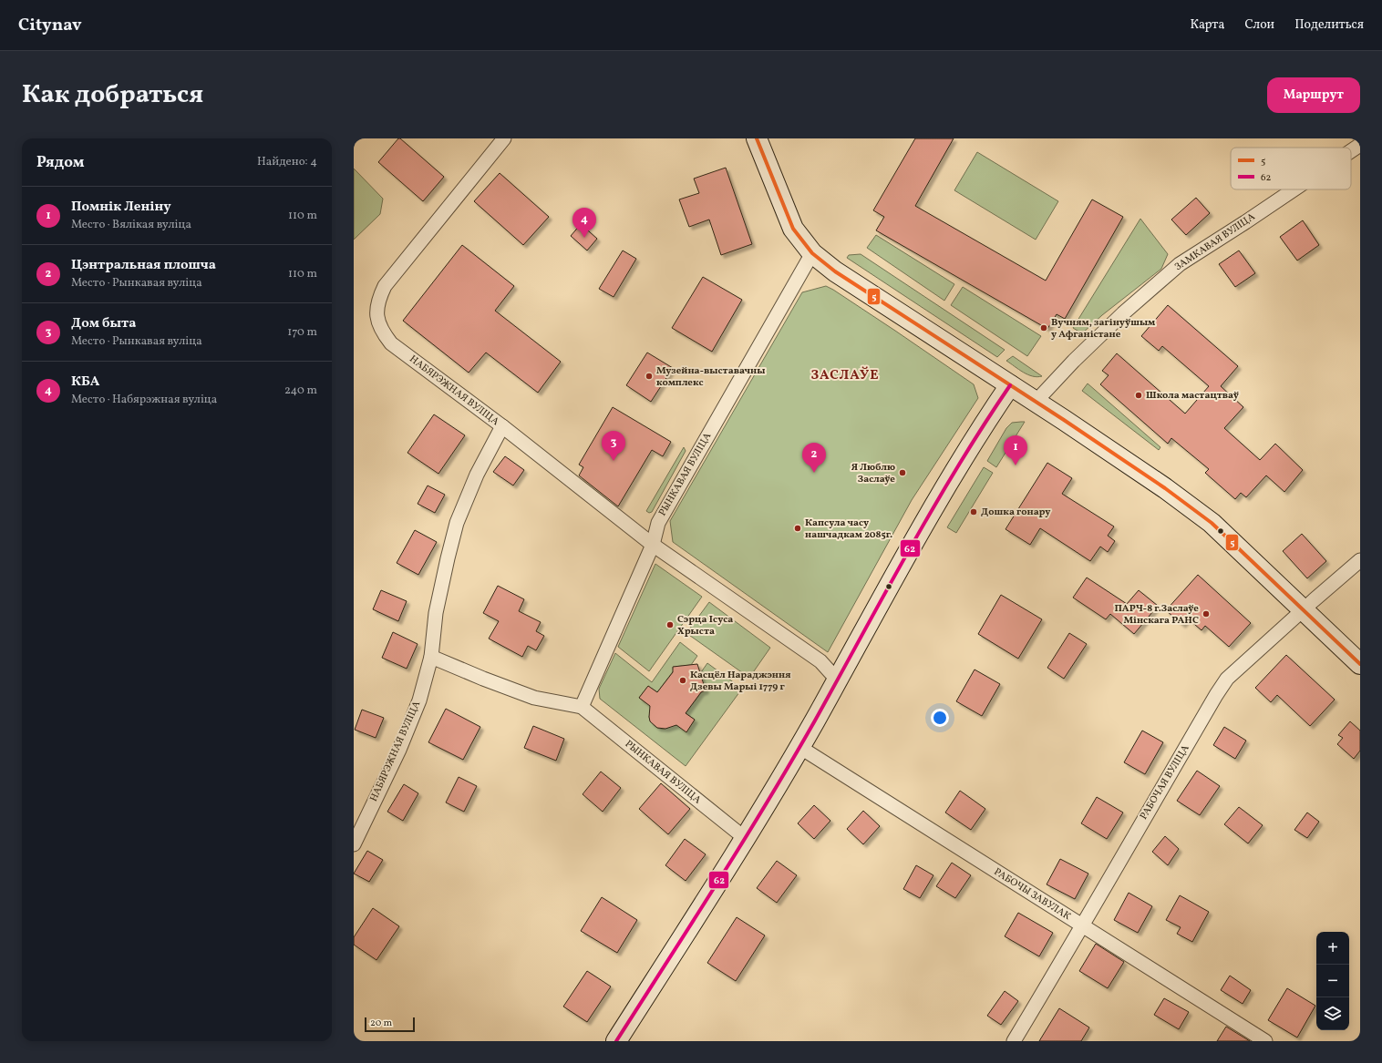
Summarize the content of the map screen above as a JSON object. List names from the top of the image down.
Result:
{
  "streets": {
    "street": [
      "ЗАМКАВАЯ ВУЛІЦА",
      "НАБЯРЭЖНАЯ ВУЛІЦА",
      "РЫНКАВАЯ ВУЛІЦА",
      "РАБОЧАЯ ВУЛІЦА",
      "РАБОЧЫ ЗАВУЛАК"
    ]
  },
  "crossings": [
    ["НАБЯРЭЖНАЯ ВУЛІЦА", "РЫНКАВАЯ ВУЛІЦА"],
    ["РАБОЧАЯ ВУЛІЦА", "РАБОЧЫ ЗАВУЛАК"]
  ],
  "districts": ["ЗАСЛАЎЕ"],
  "places": [
    "Вучням, загінуўшым у Афганістане",
    "Музейна-выставачны комплекс",
    "Школа мастацтваў",
    "Я Люблю Заслаўе",
    "Дошка гонару",
    "Капсула часу нашчадкам 2085г.",
    "ПАРЧ-8 г.Заслаўе Мінскага РАНС",
    "Сэрца Ісуса Хрыста",
    "Касцёл Нараджэння Дзевы Марыі 1779 г"
  ],
  "lines": ["transit line 5", "transit line 62"],
  "legend": ["5", "62"],
  "scale_bar": "20 m",
  "page": {
    "header": "Citynav",
    "nav": ["Карта", "Слои", "Поделиться"],
    "title": "Как добраться",
    "buttons": "Маршрут",
    "heading": ["Рядом", "Найдено: 4"],
    "list": [
      {
        "mark": "1",
        "name": "Помнік Леніну",
        "note": "Место · Вялікая вуліца",
        "value": "110 m"
      },
      {
        "mark": "2",
        "name": "Цэнтральная плошча",
        "note": "Место · Рынкавая вуліца",
        "value": "110 m"
      },
      {
        "mark": "3",
        "name": "Дом быта",
        "note": "Место · Рынкавая вуліца",
        "value": "170 m"
      },
      {
        "mark": "4",
        "name": "КБА",
        "note": "Место · Набярэжная вуліца",
        "value": "240 m"
      }
    ],
    "pins": [
      "4",
      "3",
      "1",
      "2"
    ],
    "map_buttons": ["+", "−"],
    "scale": "20 m"
  }
}
